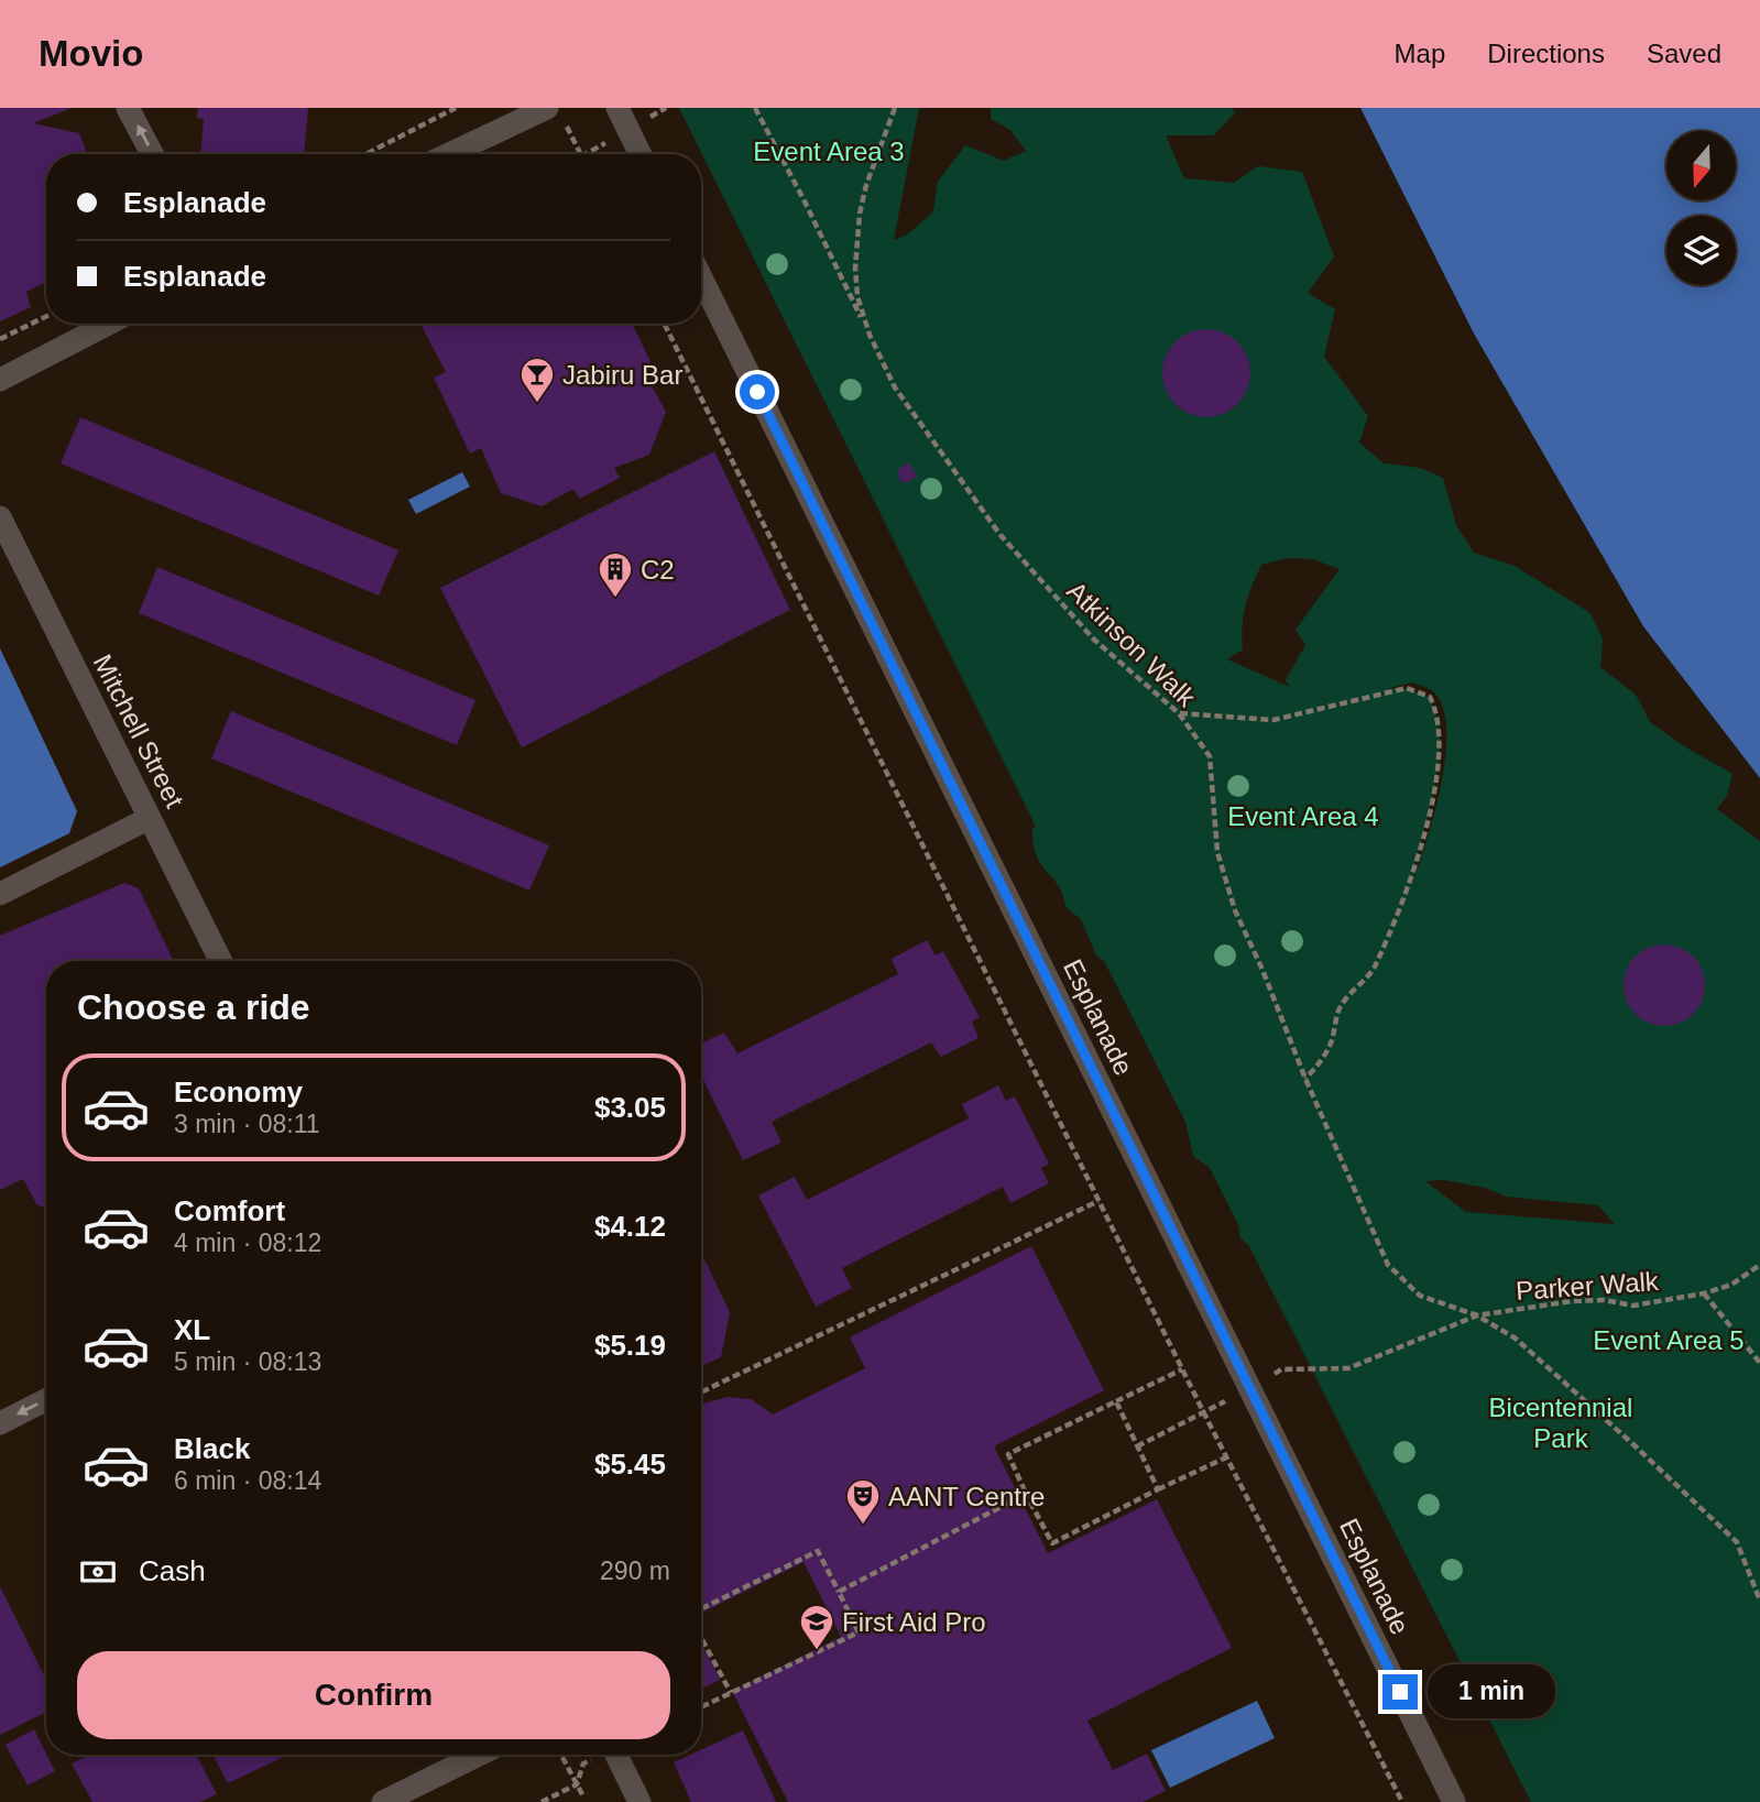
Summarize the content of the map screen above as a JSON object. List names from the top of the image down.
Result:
{
  "streets": {
    "street": ["Mitchell Street", "Esplanade"],
    "path": ["Atkinson Walk", "Parker Walk"]
  },
  "crossings": [
    ["Atkinson Walk", "Parker Walk"]
  ],
  "parks": [
    "Event Area 3",
    "Event Area 4",
    "Event Area 5",
    "Bicentennial Park"
  ],
  "places": {
    "bar": ["Jabiru Bar"],
    "building": ["C2"],
    "theatre": ["AANT Centre"],
    "school or university": ["First Aid Pro"]
  },
  "north": "bottom",
  "page": {
    "header": "Movio",
    "nav": ["Map", "Directions", "Saved"],
    "banner": ["Esplanade", "Esplanade"],
    "heading": "Choose a ride",
    "list": [
      {
        "name": "Economy",
        "note": "3 min · 08:11",
        "value": "$3.05"
      },
      {
        "name": "Comfort",
        "note": "4 min · 08:12",
        "value": "$4.12"
      },
      {
        "name": "XL",
        "note": "5 min · 08:13",
        "value": "$5.19"
      },
      {
        "name": "Black",
        "note": "6 min · 08:14",
        "value": "$5.45"
      }
    ],
    "pay": ["Cash", "290 m"],
    "buttons": "Confirm",
    "bubble": "1 min"
  }
}
